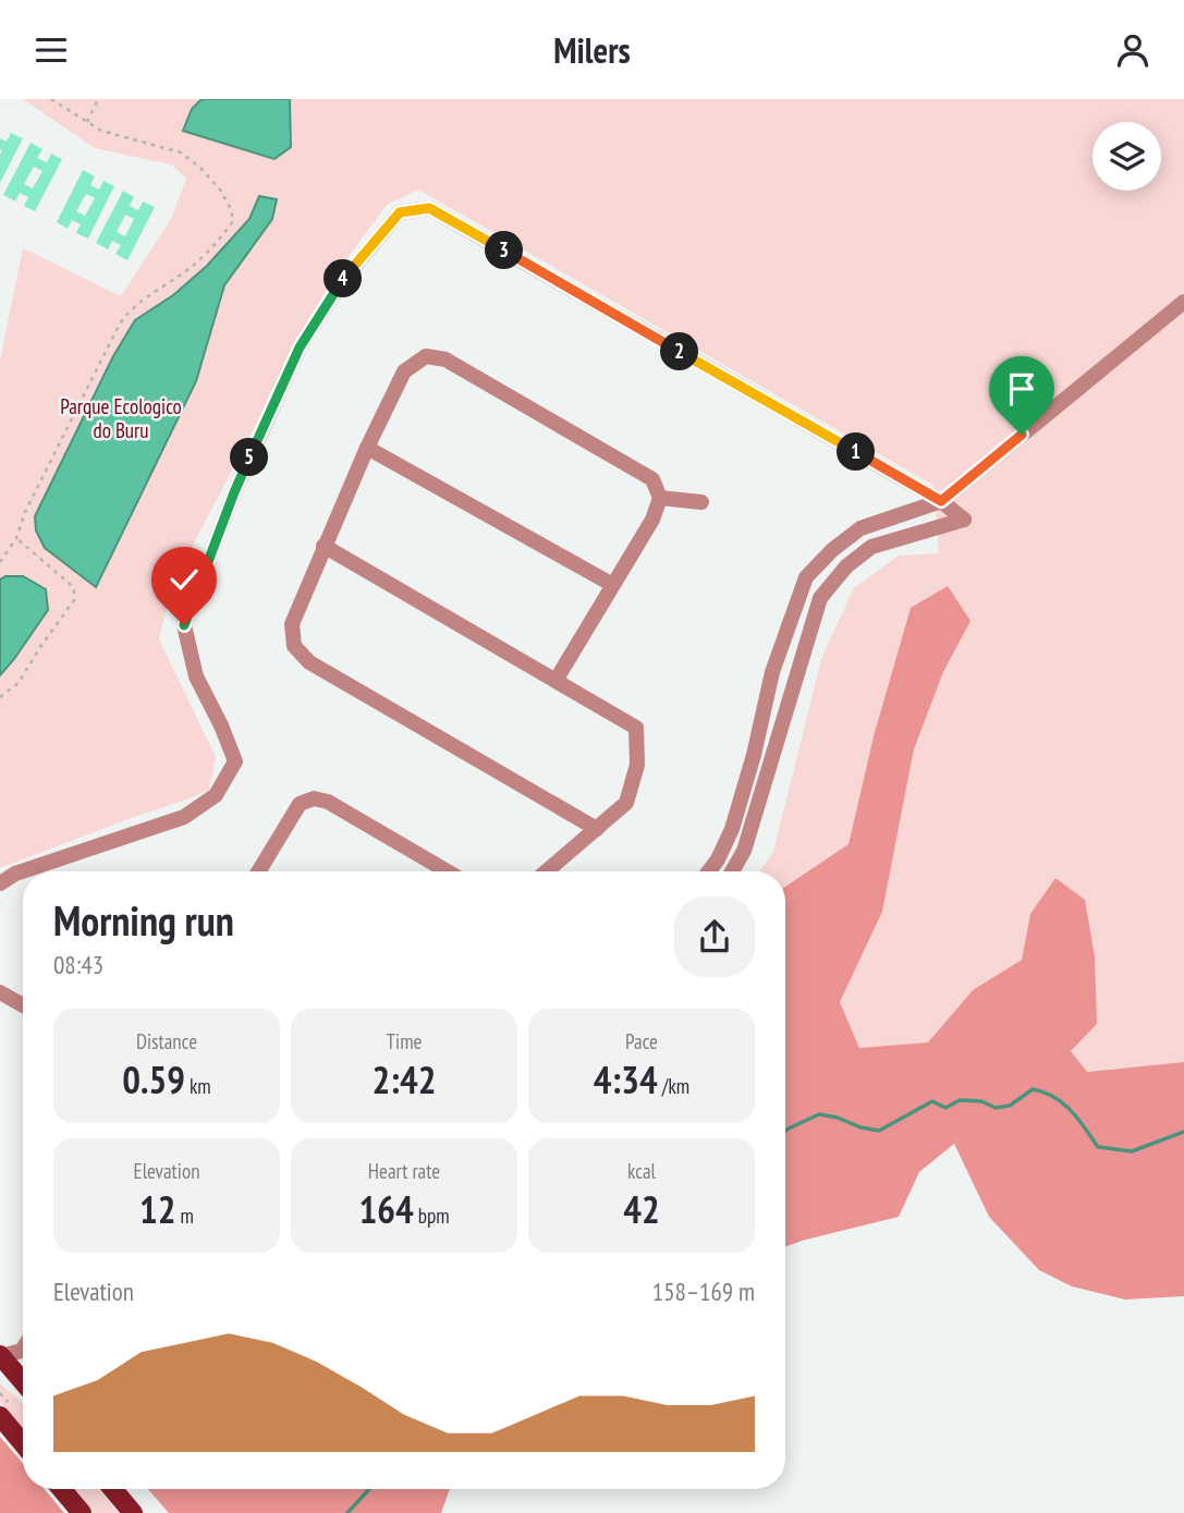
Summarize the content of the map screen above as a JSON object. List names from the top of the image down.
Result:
{
  "parks": ["Parque Ecologico do Buru"],
  "page": {
    "header": "Milers",
    "pins": [
      "3",
      "4",
      "2",
      "1",
      "5"
    ],
    "heading": ["Morning run", "08:43"],
    "stats": [
      ["Distance", "0.59 km"],
      ["Time", "2:42"],
      ["Pace", "4:34 /km"],
      ["Elevation", "12 m"],
      ["Heart rate", "164 bpm"],
      ["kcal", "42"]
    ],
    "chart": ["Elevation", "158–169 m"]
  }
}
